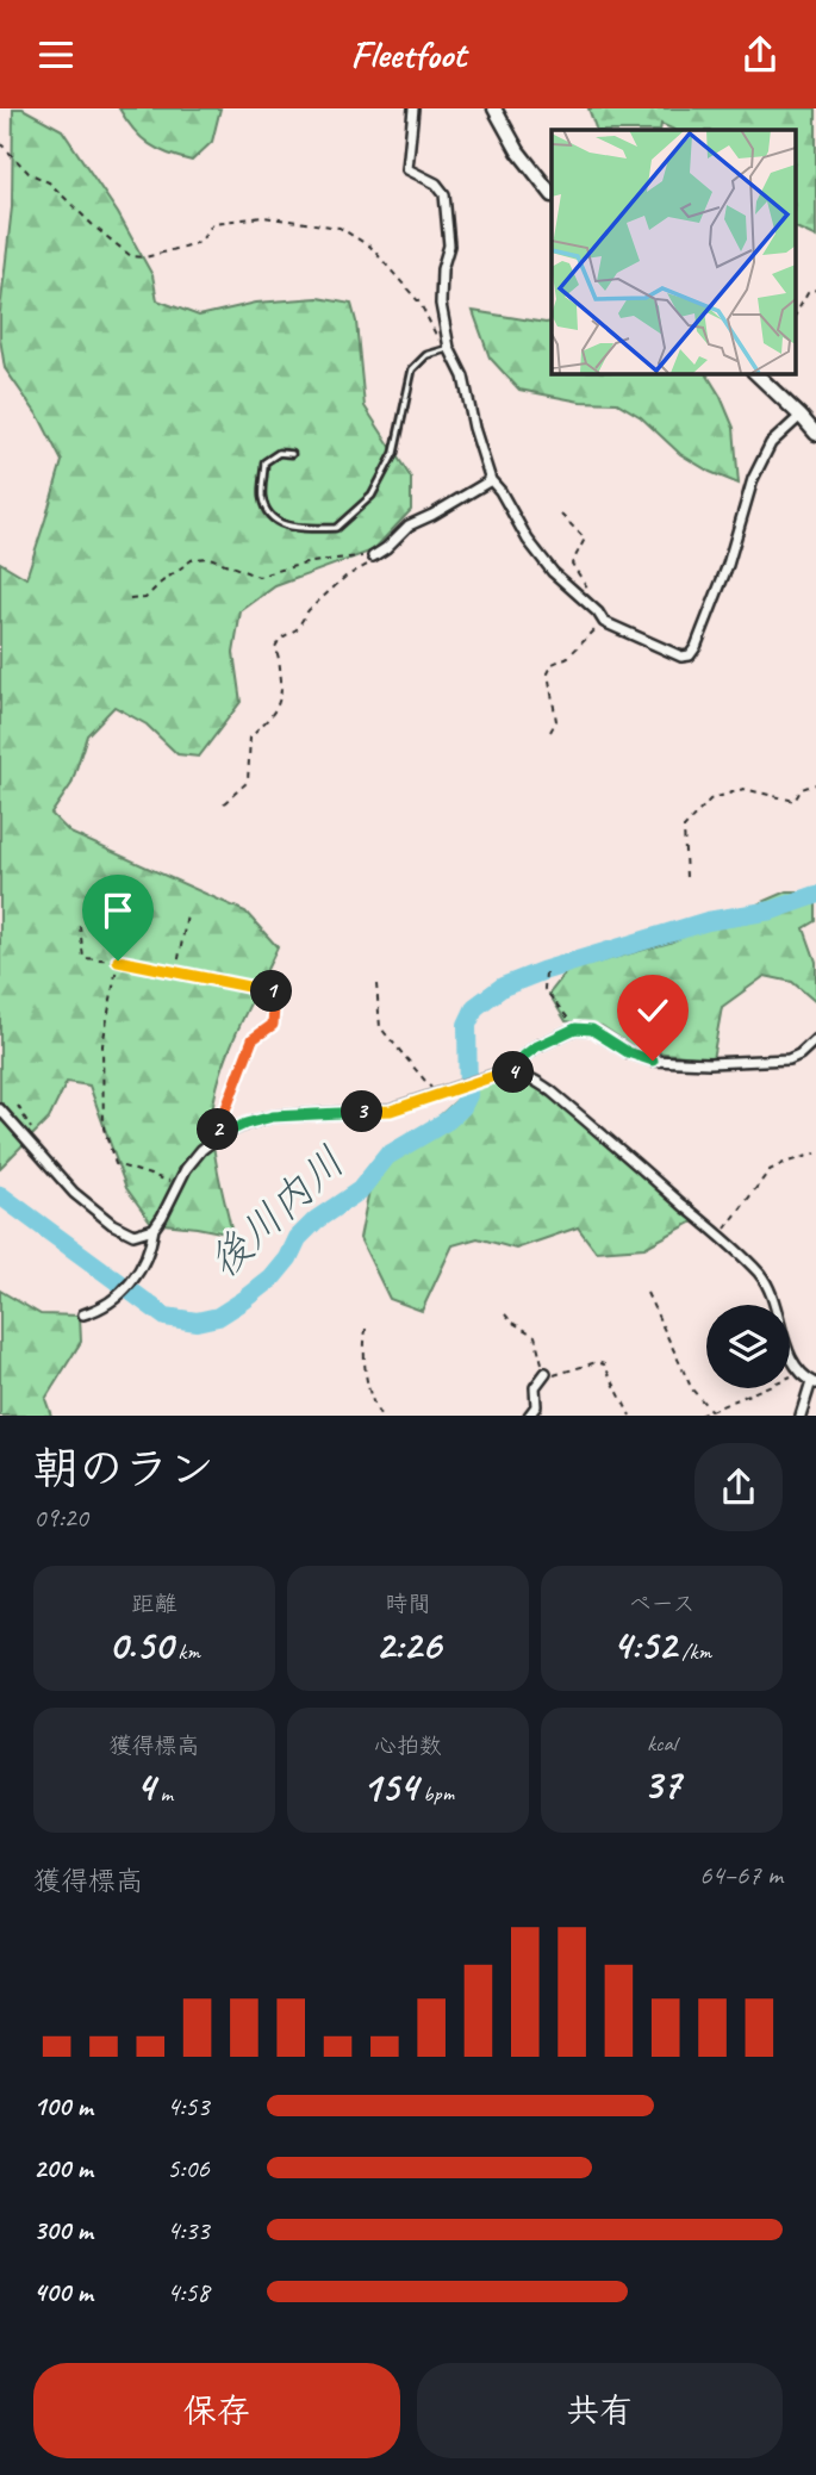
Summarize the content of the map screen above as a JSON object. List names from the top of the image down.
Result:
{
  "water": ["後川内川"],
  "page": {
    "header": "Fleetfoot",
    "pins": [
      "1",
      "4",
      "3",
      "2"
    ],
    "heading": ["朝のラン", "09:20"],
    "stats": [
      ["距離", "0.50 km"],
      ["時間", "2:26"],
      ["ペース", "4:52 /km"],
      ["獲得標高", "4 m"],
      ["心拍数", "154 bpm"],
      ["kcal", "37"]
    ],
    "chart": ["獲得標高", "64–67 m"],
    "list": [
      {
        "name": "100 m",
        "note": "4:53"
      },
      {
        "name": "200 m",
        "note": "5:06"
      },
      {
        "name": "300 m",
        "note": "4:33"
      },
      {
        "name": "400 m",
        "note": "4:58"
      }
    ],
    "buttons": ["保存", "共有"]
  }
}
